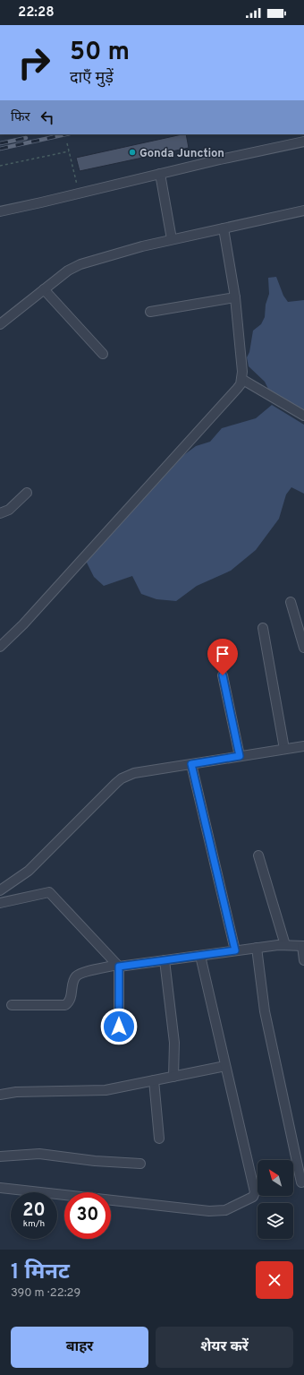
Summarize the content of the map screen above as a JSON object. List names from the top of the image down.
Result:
{
  "places": ["Gonda Junction"],
  "north": "top left",
  "page": {
    "status": "22:28",
    "turn": ["50 m", "दाएँ मुड़ें"],
    "then": "फिर",
    "speed": "20 km/h",
    "limit": "30",
    "heading": ["1 मिनट", "390 m · 22:29"],
    "buttons": ["बाहर", "शेयर करें"]
  }
}
